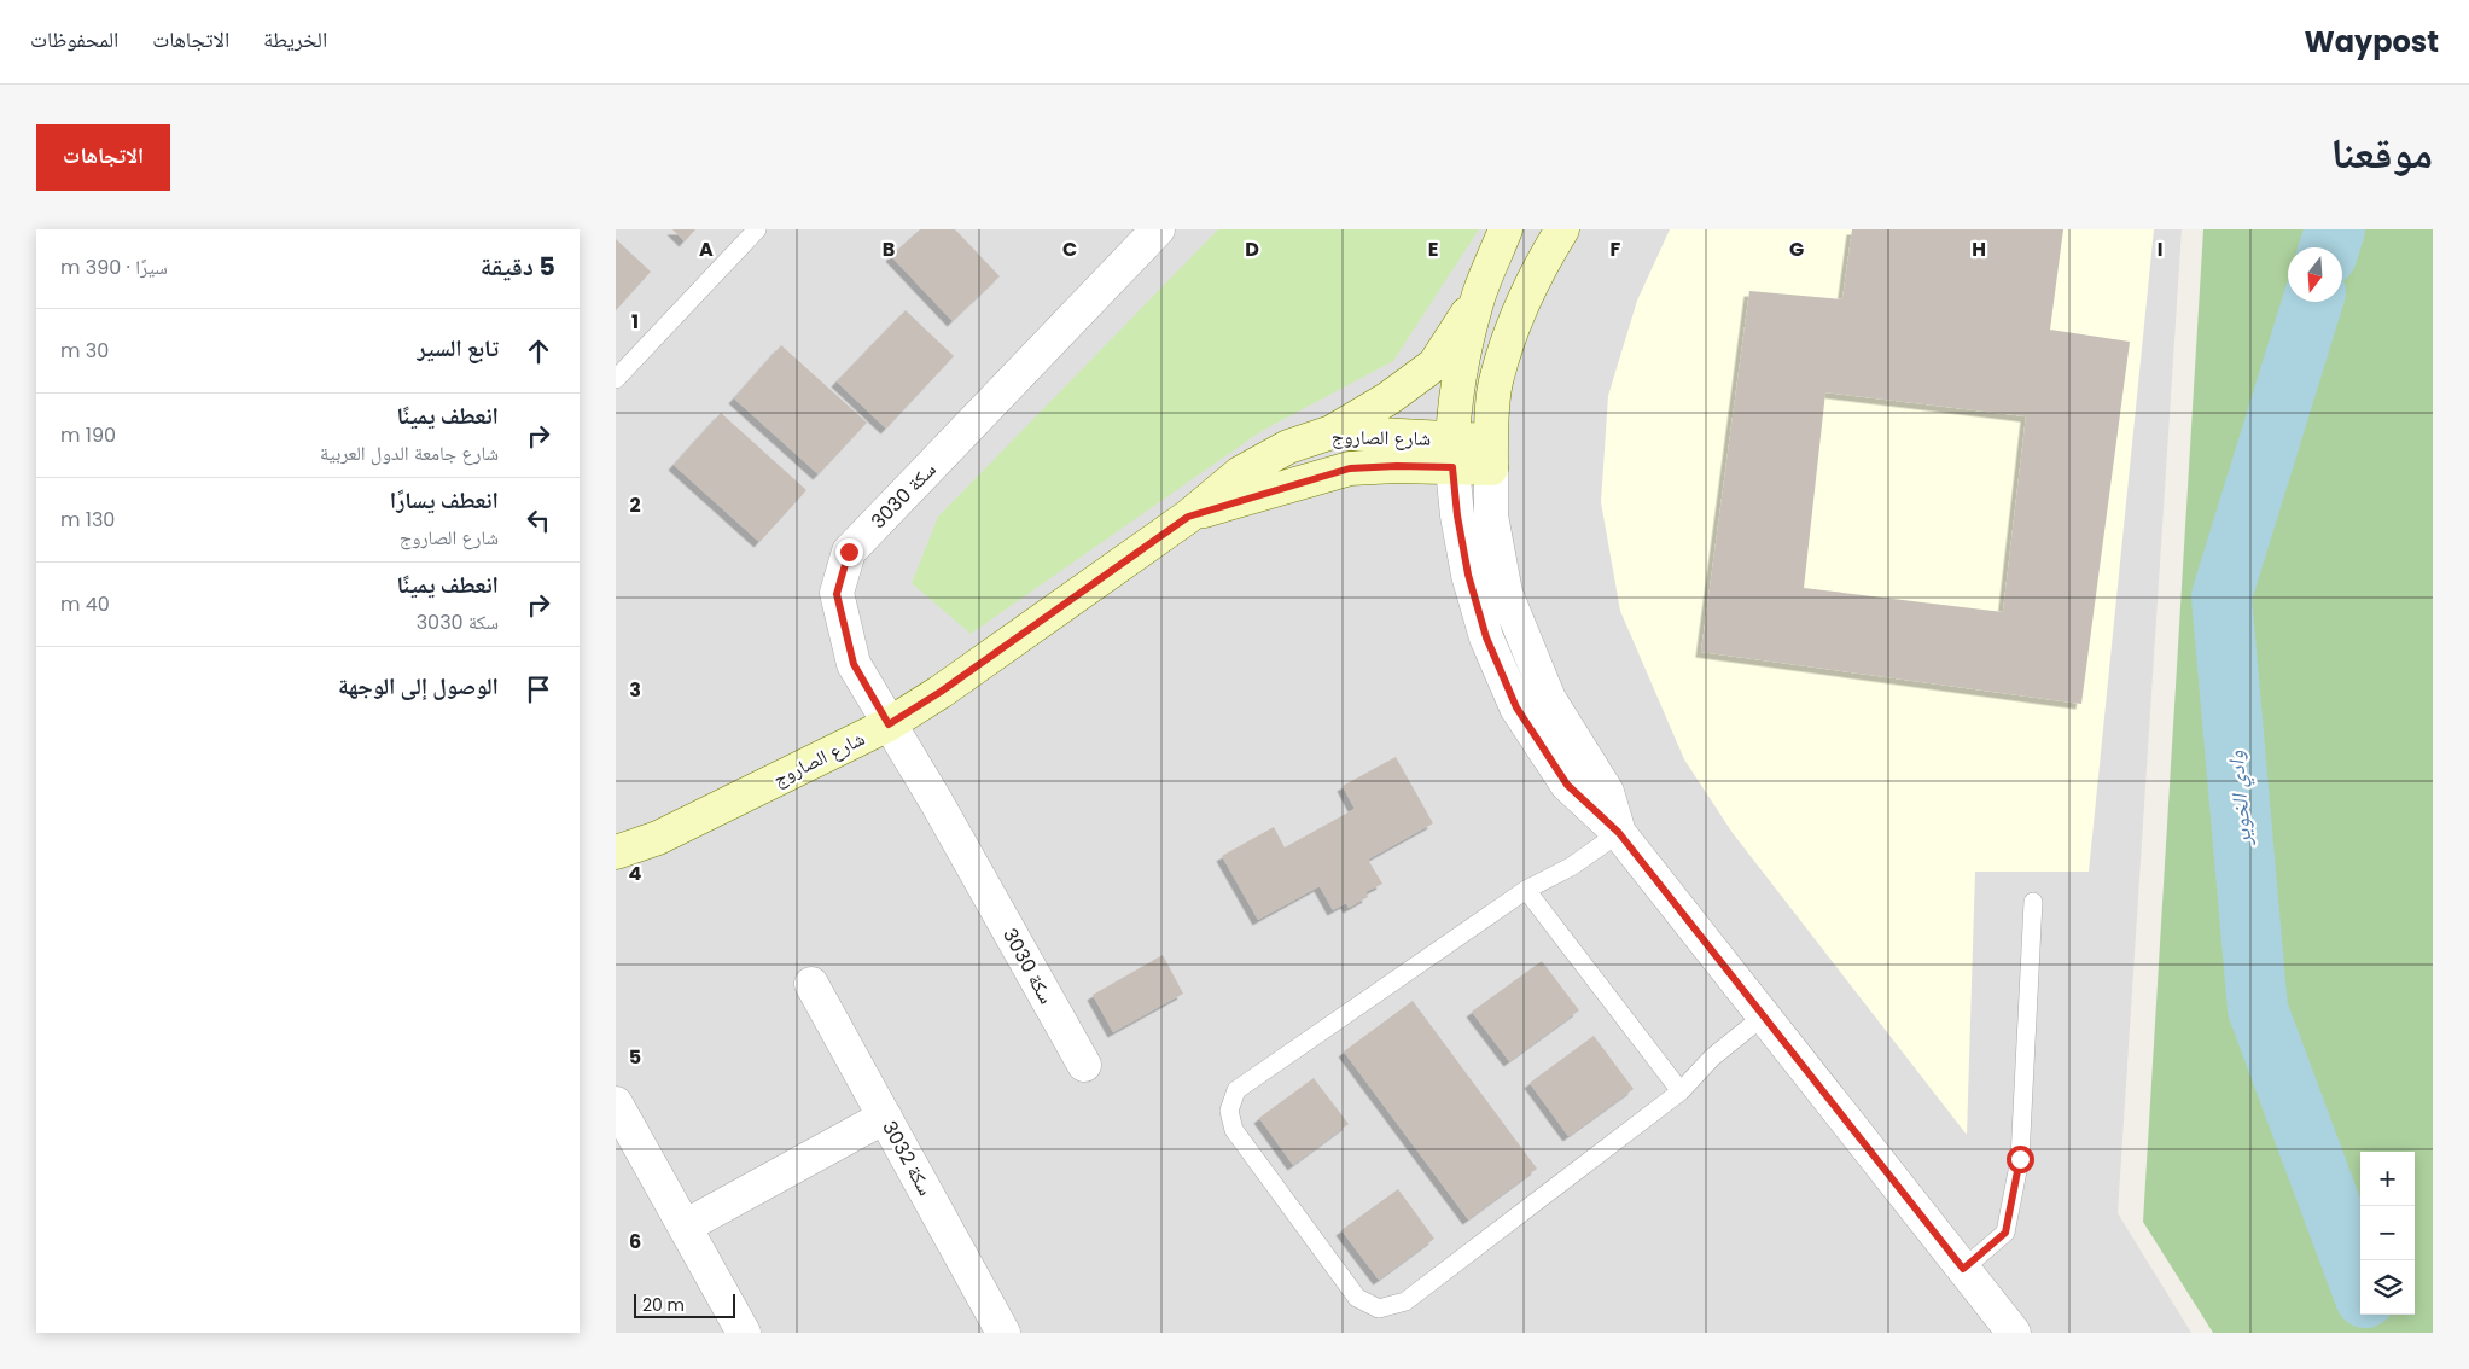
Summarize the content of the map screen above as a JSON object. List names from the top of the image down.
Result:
{
  "streets": {
    "main road": ["شارع الصاروج"],
    "street": ["سكة 3030", "سكة 3032"]
  },
  "crossings": [
    ["شارع الصاروج", "سكة 3030"]
  ],
  "water": ["وادي الخوير"],
  "scale_bar": "20 m",
  "north": "bottom",
  "page": {
    "header": "Waypost",
    "nav": ["الخريطة", "الاتجاهات", "المحفوظات"],
    "title": "موقعنا",
    "buttons": "الاتجاهات",
    "heading": ["5 دقيقة", "سيرًا · 390 m"],
    "list": [
      ["تابع السير", "30 m"],
      ["انعطف يمينًا", "شارع جامعة الدول العربية", "190 m"],
      ["انعطف يسارًا", "شارع الصاروج", "130 m"],
      ["انعطف يمينًا", "سكة 3030", "40 m"],
      "الوصول إلى الوجهة"
    ],
    "map_buttons": ["+", "−"],
    "scale": "20 m"
  },
  "grid": {
    "columns": [
      "A",
      "B",
      "C",
      "D",
      "E",
      "F",
      "G",
      "H",
      "I"
    ],
    "rows": [
      "1",
      "2",
      "3",
      "4",
      "5",
      "6"
    ]
  }
}
